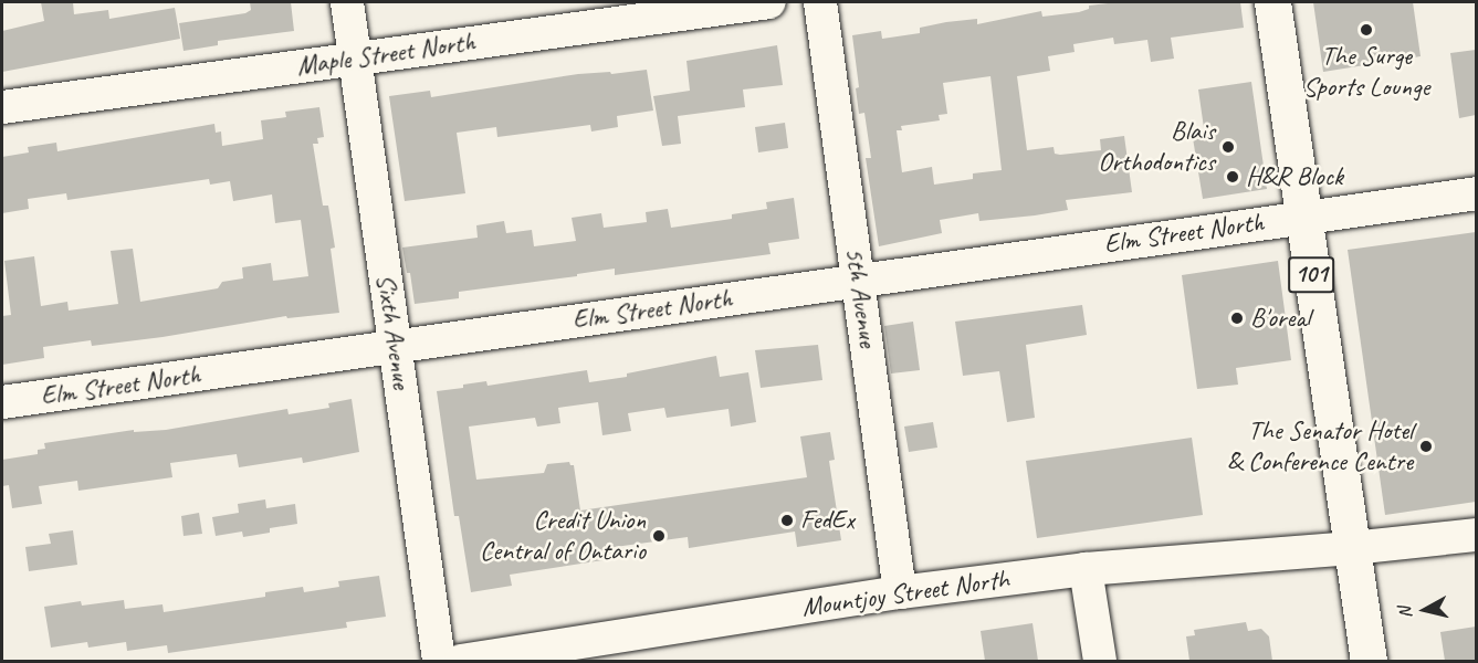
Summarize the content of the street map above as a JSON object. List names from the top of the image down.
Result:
{
  "streets": {
    "main road": ["101"],
    "street": [
      "Maple Street North",
      "Elm Street North",
      "5th Avenue",
      "Sixth Avenue",
      "Mountjoy Street North"
    ]
  },
  "crossings": [
    ["Maple Street North", "Sixth Avenue"],
    ["Elm Street North", "101"],
    ["Elm Street North", "5th Avenue"],
    ["Elm Street North", "Sixth Avenue"],
    ["101", "Mountjoy Street North"],
    ["5th Avenue", "Mountjoy Street North"]
  ],
  "places": [
    "The Surge Sports Lounge",
    "Blais Orthodontics",
    "H&R Block",
    "B'oreal",
    "The Senator Hotel & Conference Centre",
    "FedEx",
    "Credit Union Central of Ontario"
  ],
  "north": "left"
}
